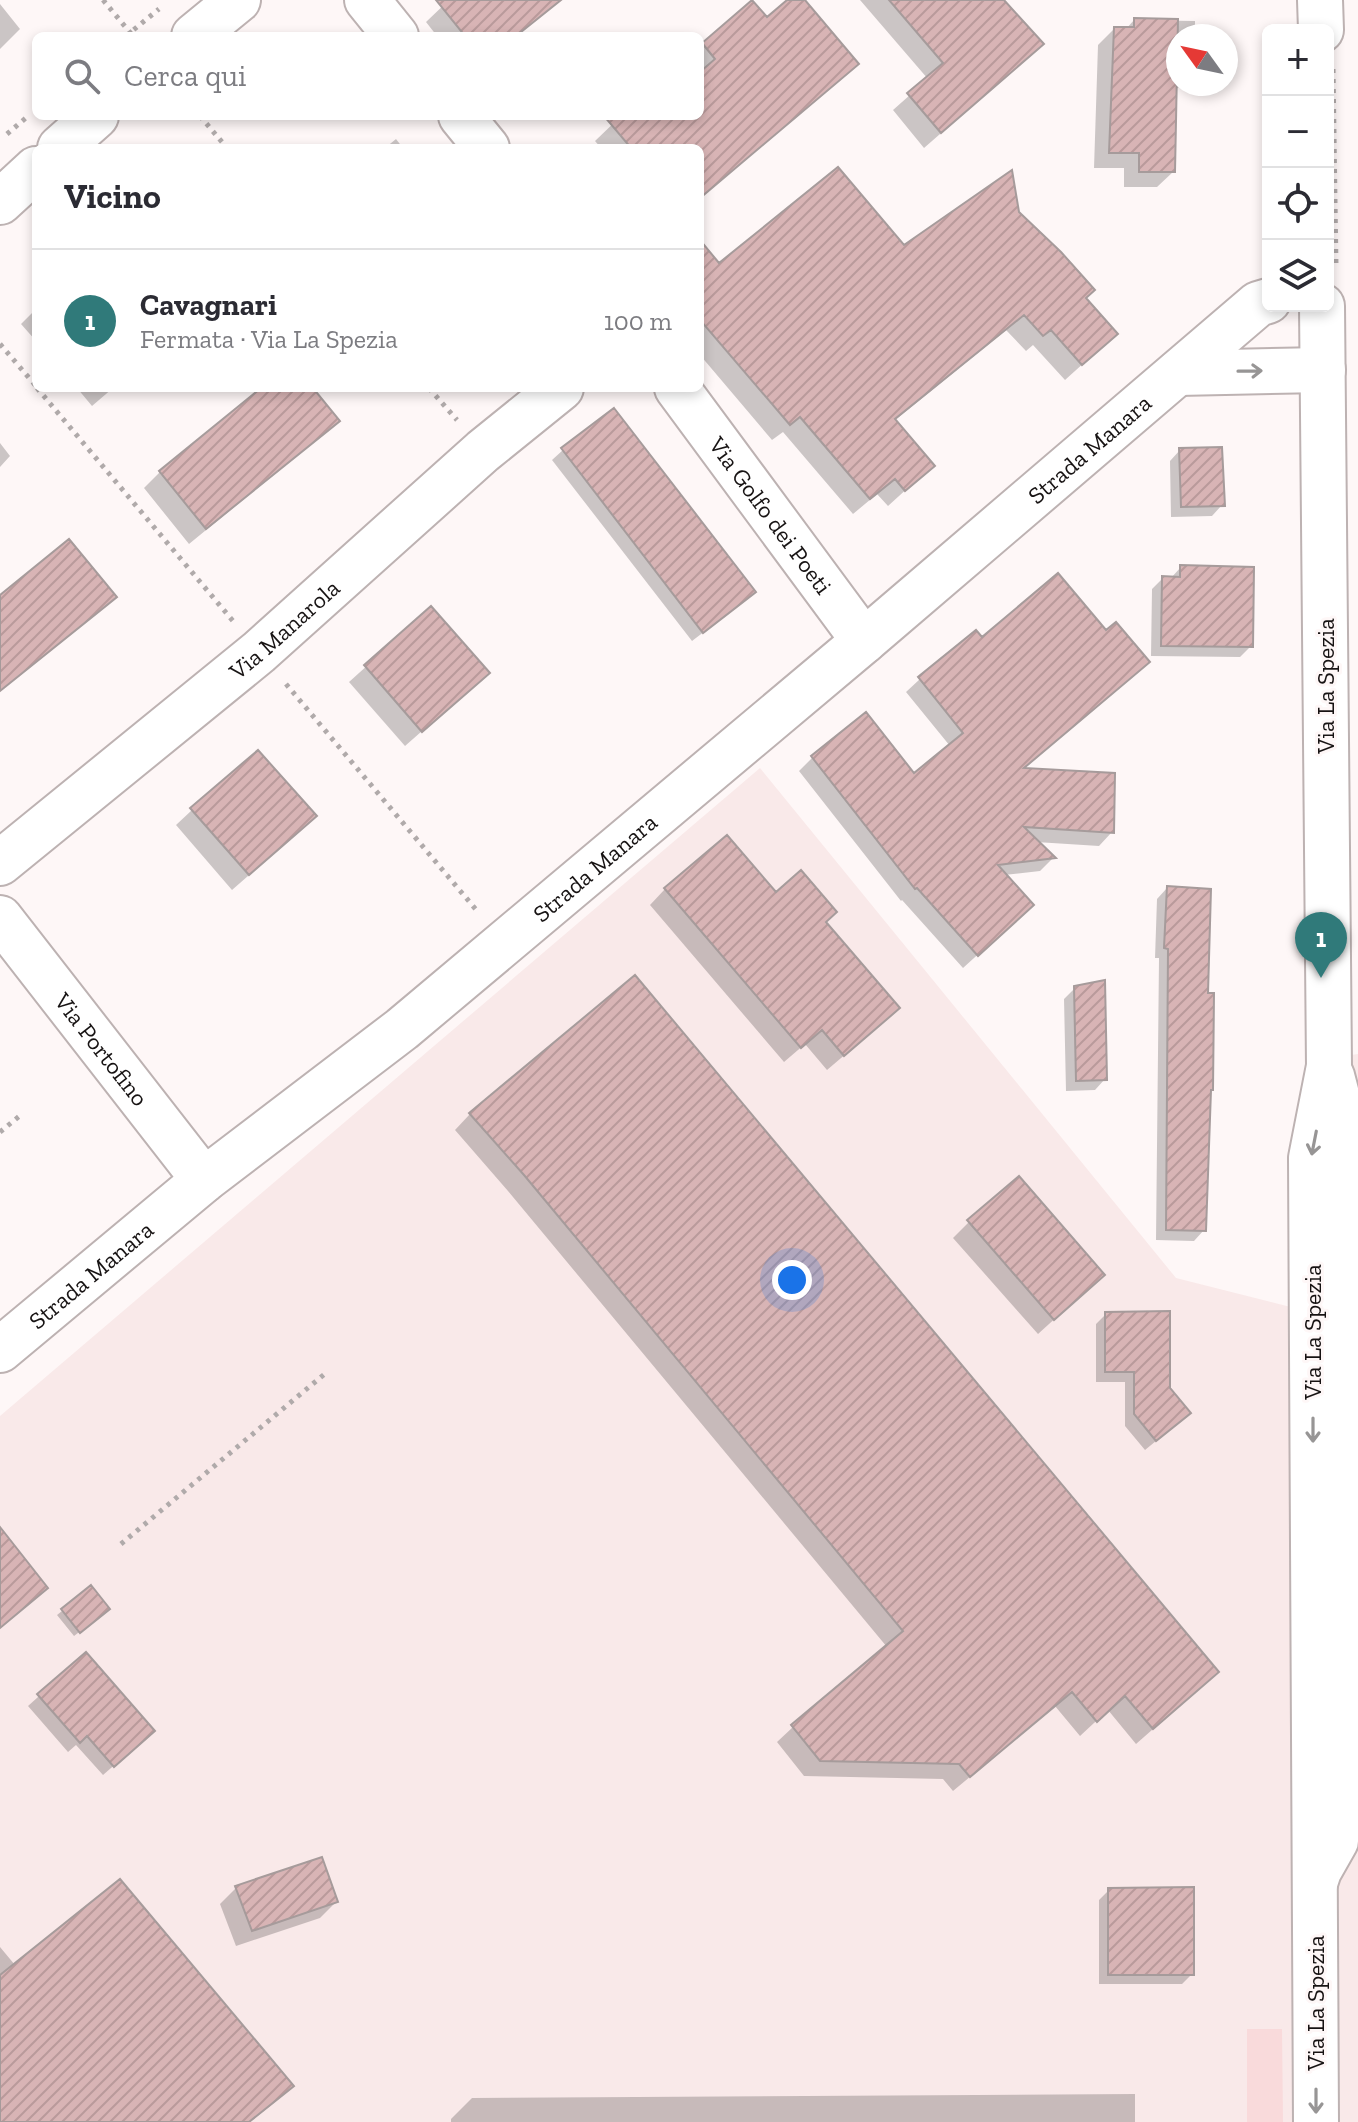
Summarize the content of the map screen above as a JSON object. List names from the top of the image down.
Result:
{
  "streets": {
    "street": [
      "Strada Manara",
      "Via Golfo dei Poeti",
      "Via Manarola",
      "Via La Spezia",
      "Via Portofino"
    ]
  },
  "crossings": [
    ["Strada Manara", "Via Golfo dei Poeti"],
    ["Strada Manara", "Via Portofino"]
  ],
  "north": "top left",
  "page": {
    "map_buttons": ["+", "−"],
    "search": "Cerca qui",
    "heading": "Vicino",
    "list": [
      {
        "mark": "1",
        "name": "Cavagnari",
        "note": "Fermata · Via La Spezia",
        "value": "100 m"
      }
    ],
    "pins": "1"
  }
}
